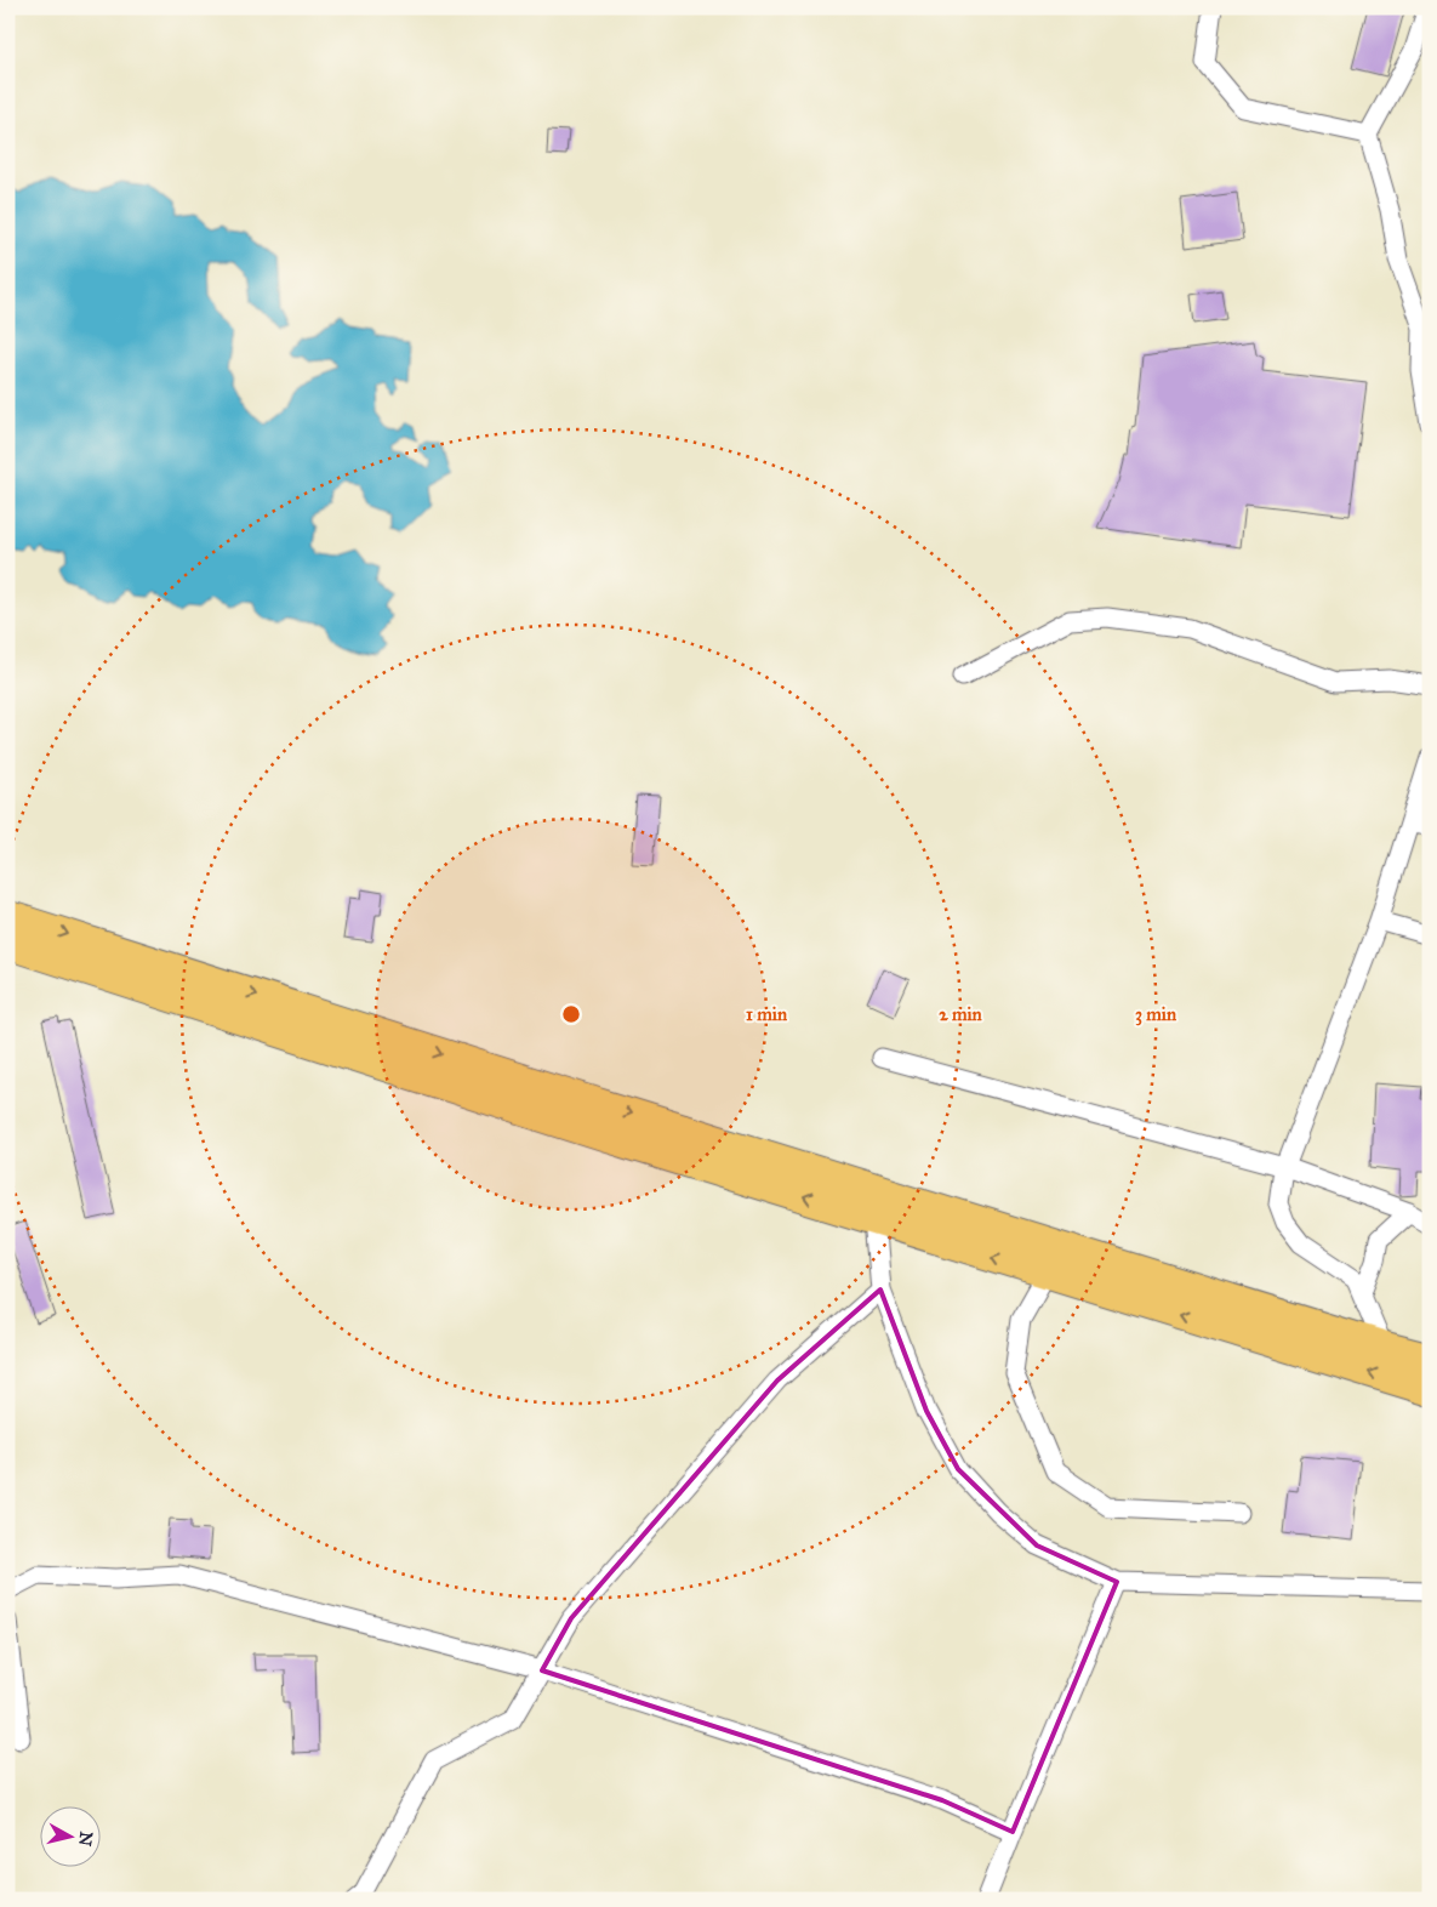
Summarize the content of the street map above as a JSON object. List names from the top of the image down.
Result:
{
  "north": "right",
  "rings": ["1 min", "2 min", "3 min"]
}
